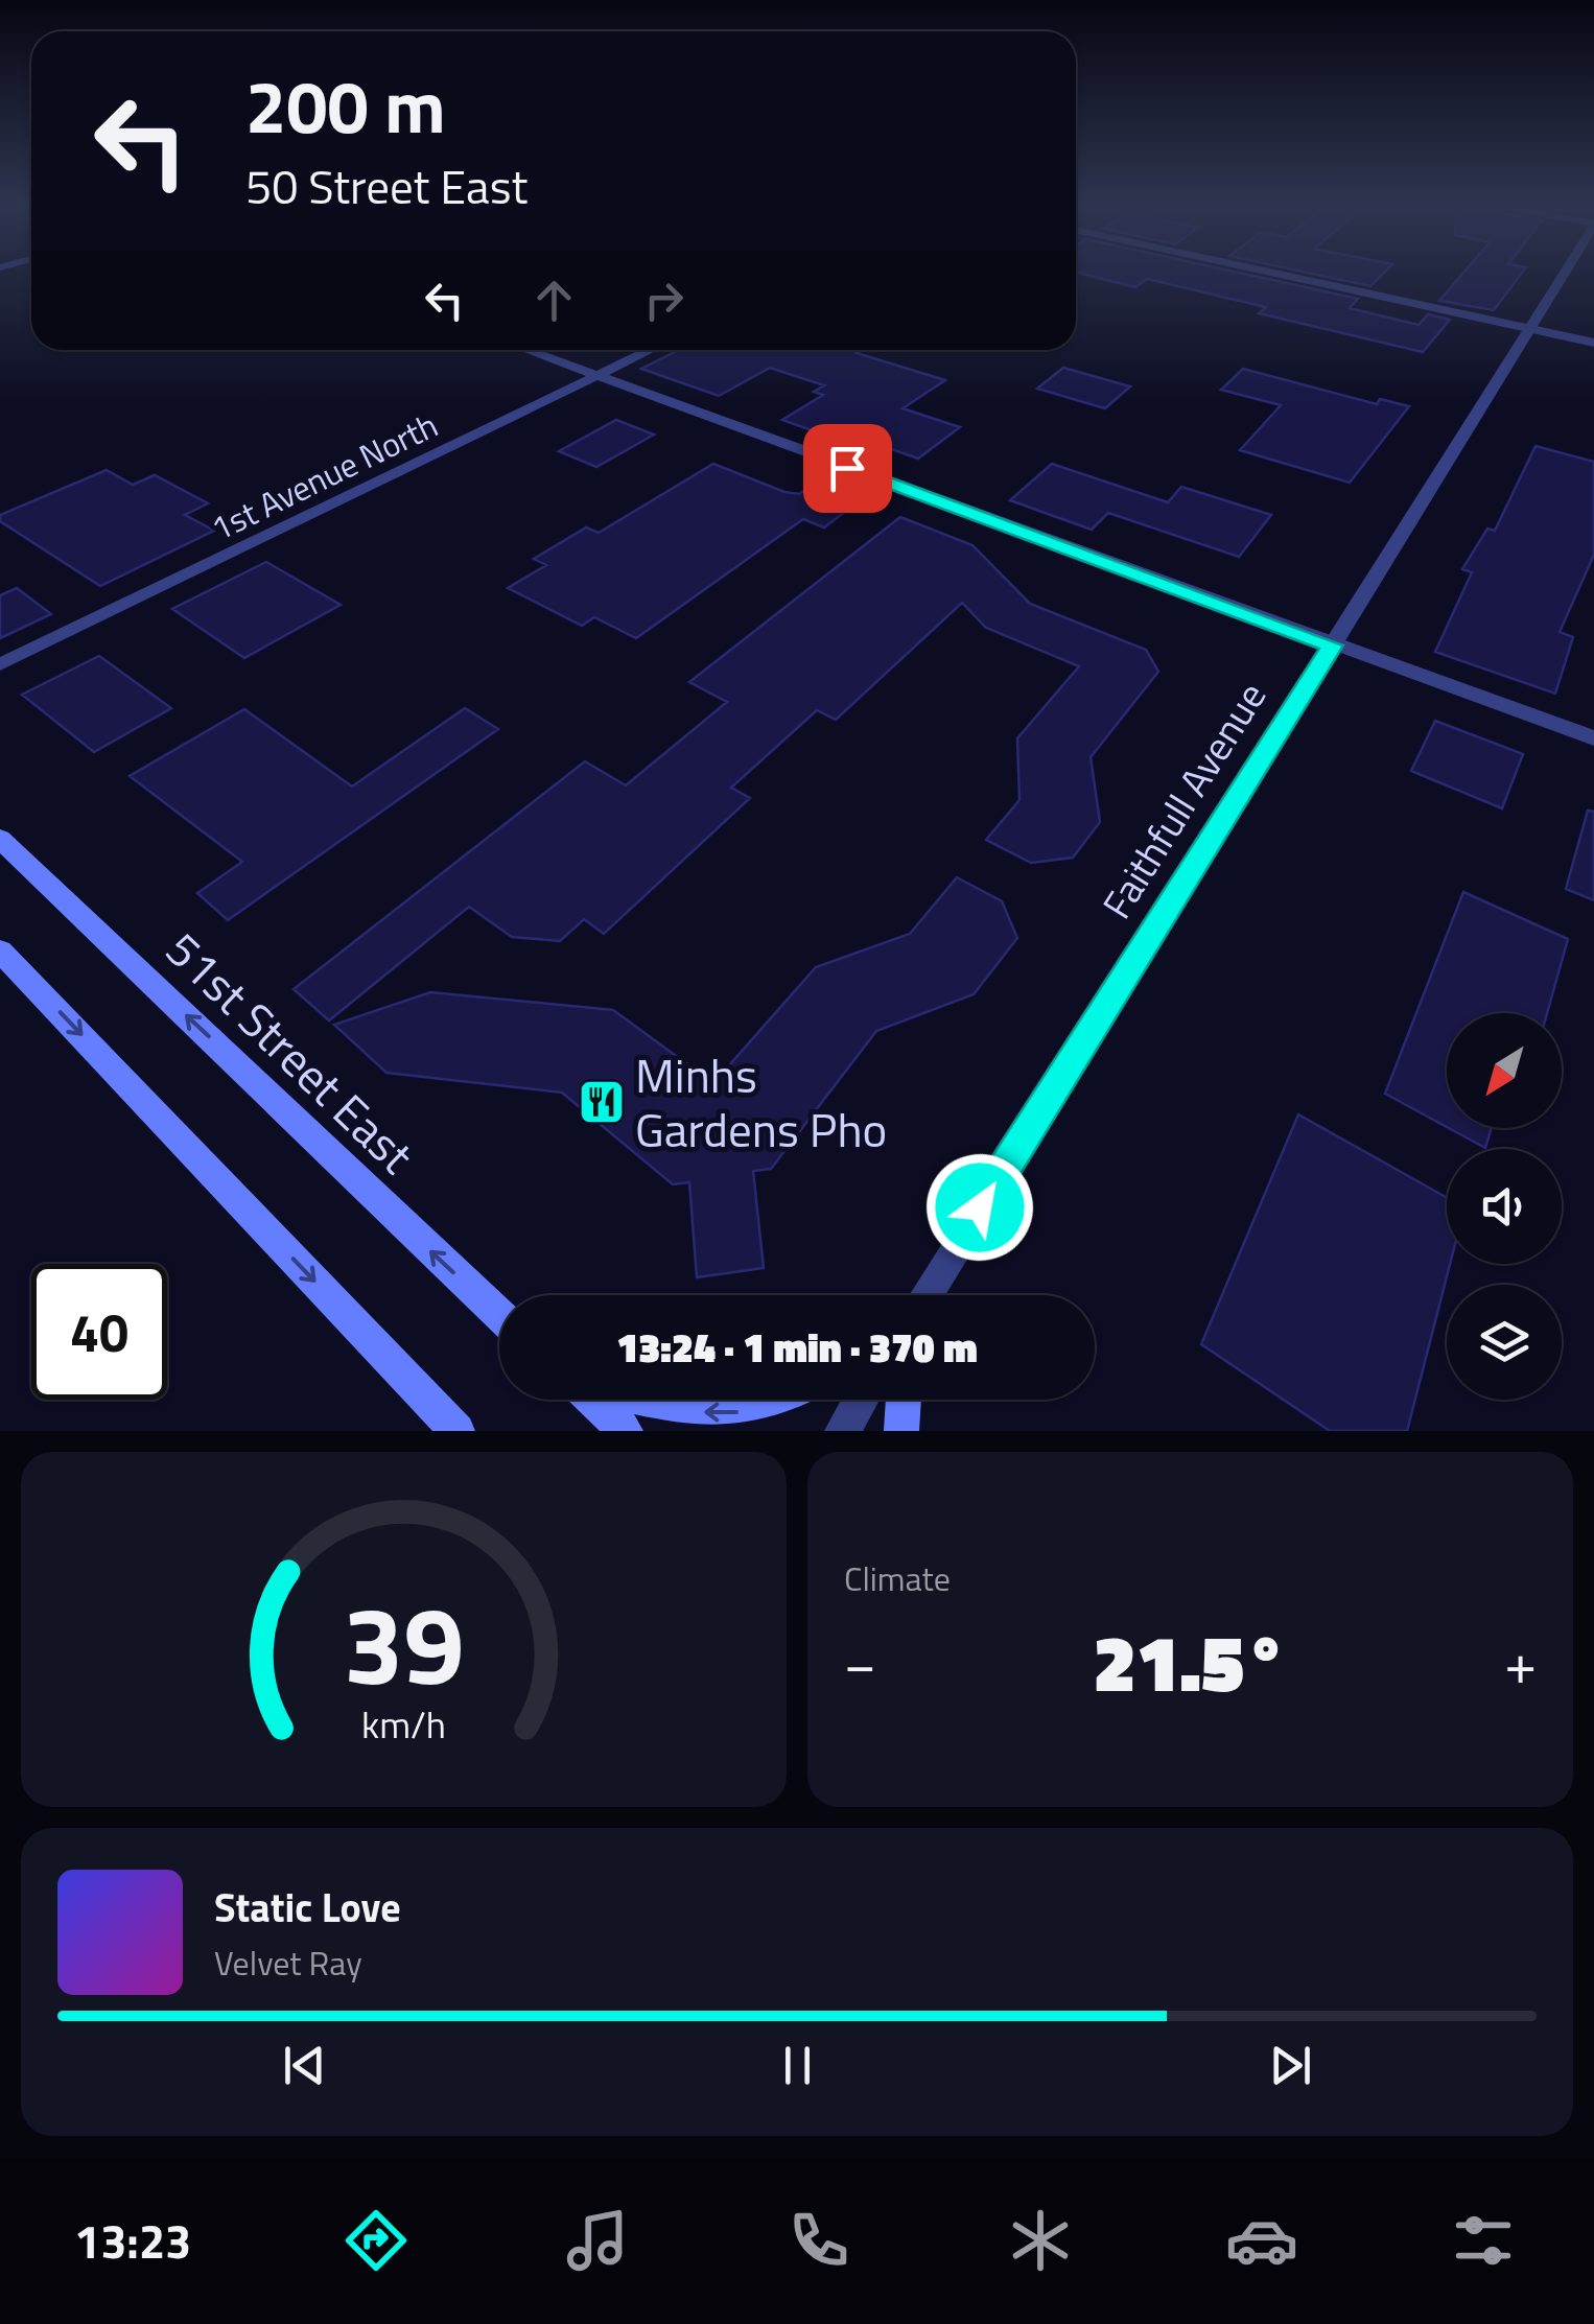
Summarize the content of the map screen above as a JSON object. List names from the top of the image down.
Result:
{
  "streets": {
    "main road": ["51st Street East"],
    "street": ["1st Avenue North", "Faithfull Avenue"]
  },
  "places": {
    "restaurant": ["Minhs Gardens Pho"]
  },
  "north": "bottom left",
  "page": {
    "turn": ["200 m", "50 Street East"],
    "limit": "40",
    "trip": "13:24 · 1 min · 370 m",
    "tile": "Climate",
    "heat": ["−", "21.5°", "+"],
    "song": ["Static Love", "Velvet Ray"],
    "tabs": "13:23",
    "gauge": ["39", "km/h"]
  }
}
